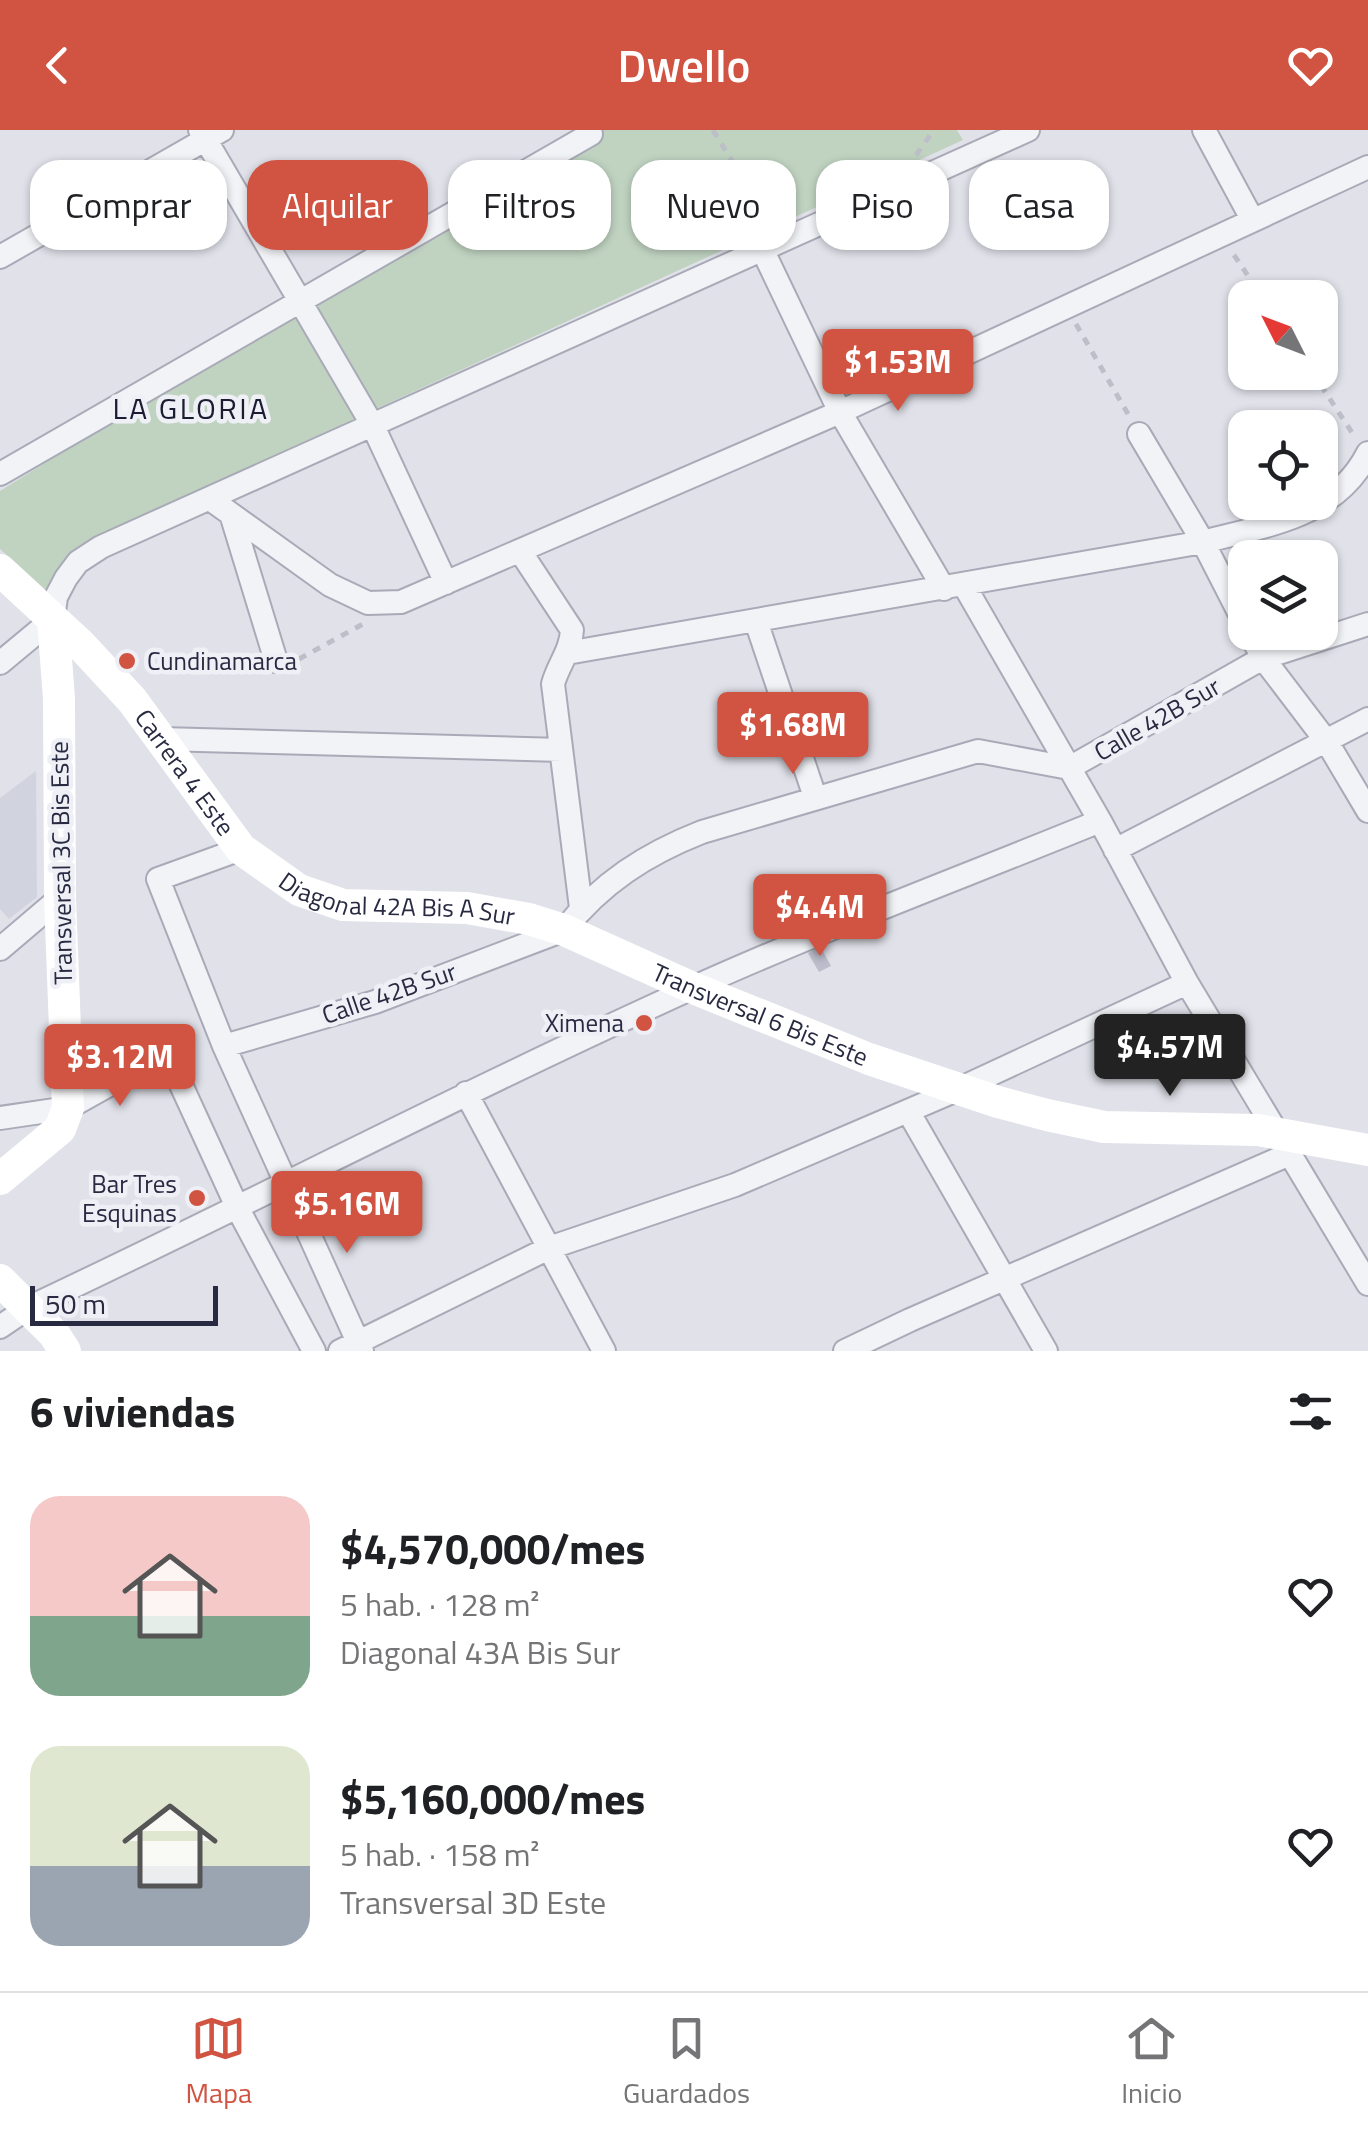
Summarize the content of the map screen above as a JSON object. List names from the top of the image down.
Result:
{
  "streets": {
    "street": [
      "Calle 42B Sur",
      "Carrera 4 Este",
      "Transversal 3C Bis Este",
      "Diagonal 42A Bis A Sur",
      "Transversal 6 Bis Este"
    ]
  },
  "crossings": [
    ["Calle 42B Sur", "Diagonal 42A Bis A Sur"],
    ["Calle 42B Sur", "Transversal 6 Bis Este"],
    ["Carrera 4 Este", "Transversal 3C Bis Este"],
    ["Carrera 4 Este", "Diagonal 42A Bis A Sur"],
    ["Diagonal 42A Bis A Sur", "Transversal 6 Bis Este"]
  ],
  "districts": ["LA GLORIA"],
  "places": ["Cundinamarca", "Ximena", "Bar Tres Esquinas"],
  "scale_bar": "50 m",
  "north": "top left",
  "page": {
    "header": "Dwello",
    "chip": [
      "Comprar",
      "Alquilar",
      "Filtros",
      "Nuevo",
      "Piso",
      "Casa"
    ],
    "price": [
      "$1.53M",
      "$1.68M",
      "$4.4M",
      "$4.57M",
      "$3.12M",
      "$5.16M"
    ],
    "scale": "50 m",
    "heading": "6 viviendas",
    "list": [
      {
        "name": "$4,570,000/mes",
        "note": "5 hab. · 128 m² · Diagonal 43A Bis Sur"
      },
      {
        "name": "$5,160,000/mes",
        "note": "5 hab. · 158 m² · Transversal 3D Este"
      }
    ],
    "tabs": ["Mapa", "Guardados", "Inicio"]
  }
}
